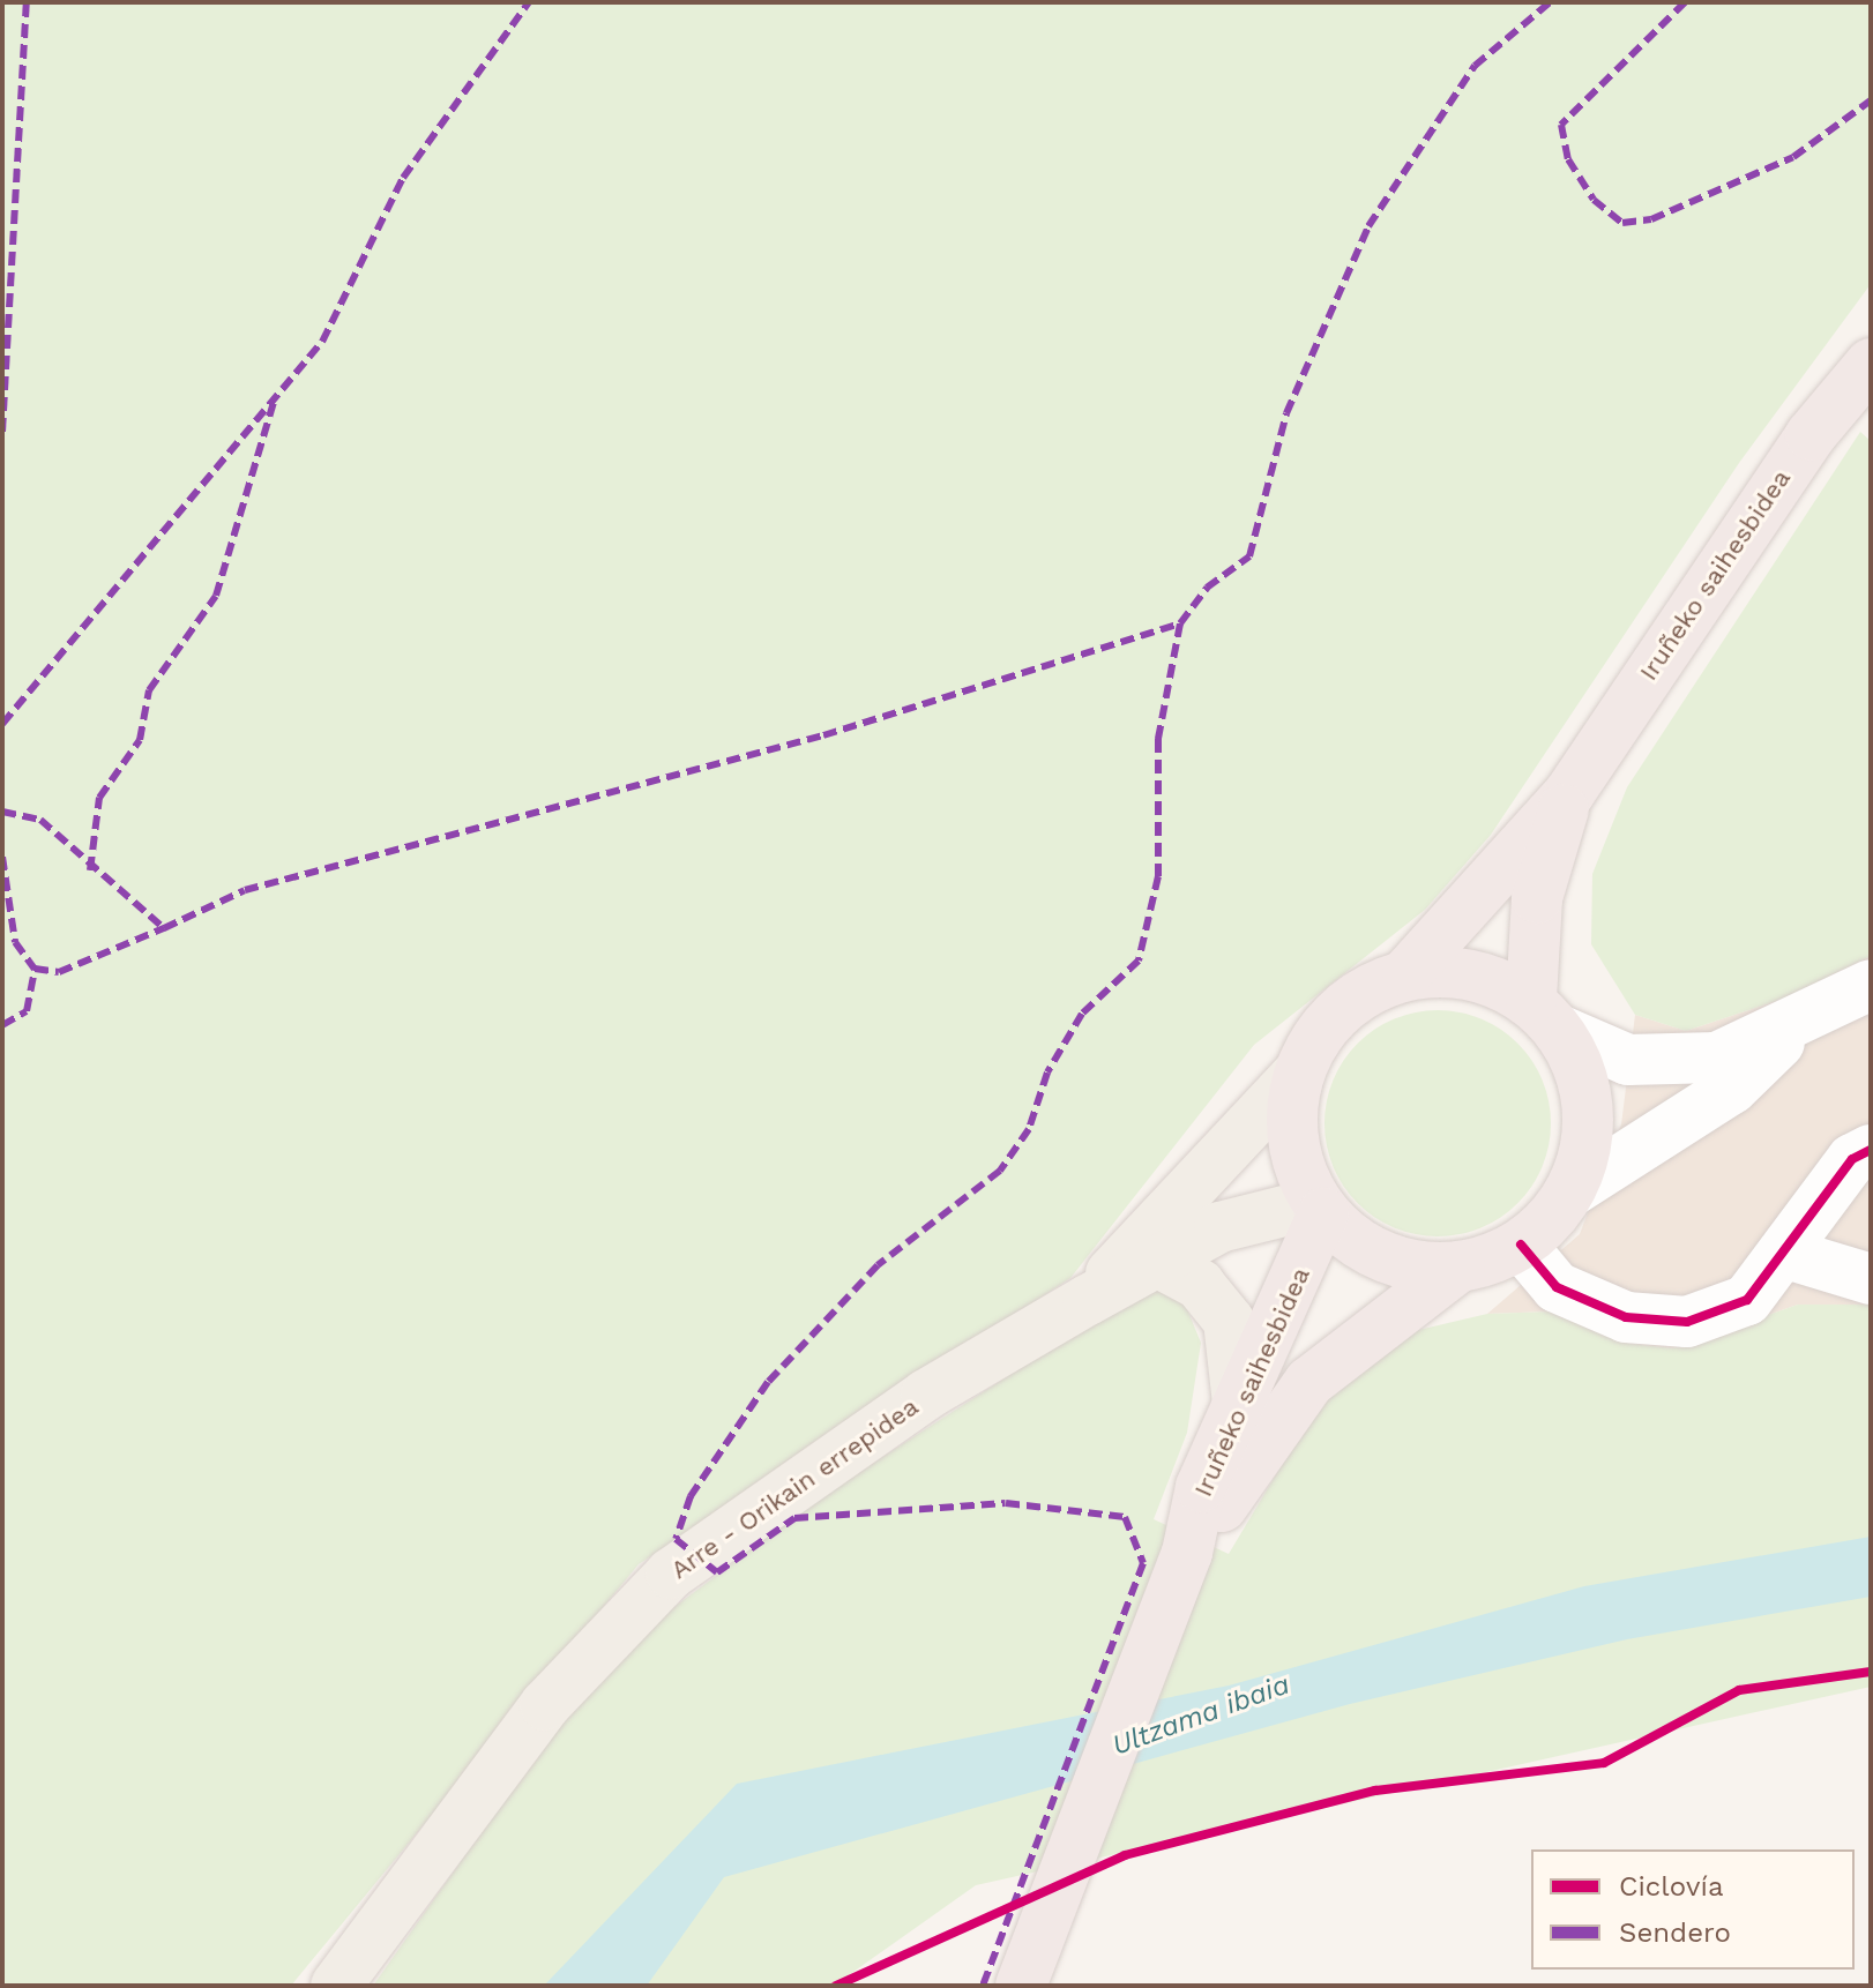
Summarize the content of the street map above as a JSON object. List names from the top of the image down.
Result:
{
  "streets": {
    "highway": ["Iruñeko saihesbidea"],
    "main road": ["Arre - Orikain errepidea"]
  },
  "crossings": [
    ["Iruñeko saihesbidea", "Arre - Orikain errepidea"]
  ],
  "water": ["Ultzama ibaia"],
  "legend": ["Ciclovía", "Sendero"]
}
